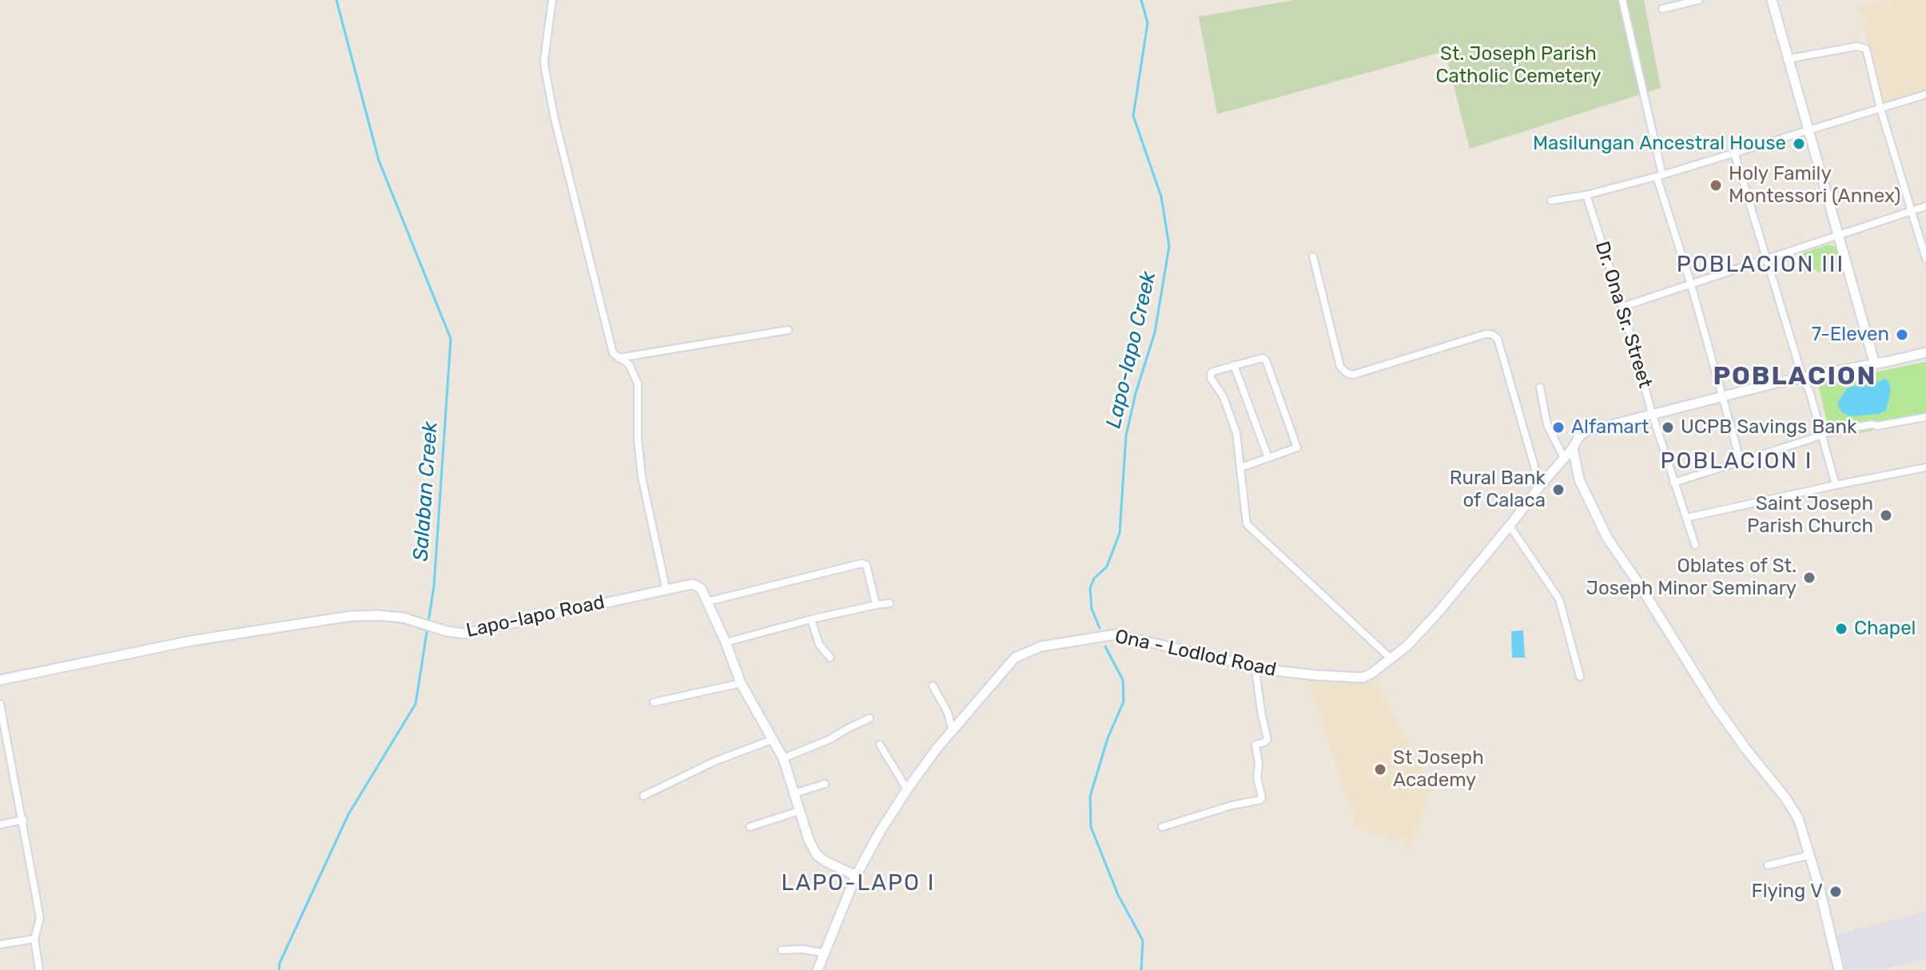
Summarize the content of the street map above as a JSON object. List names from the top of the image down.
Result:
{
  "streets": {
    "main road": ["Lapo-lapo Road", "Ona - Lodlod Road"],
    "street": ["Dr. Ona Sr. Street"]
  },
  "crossings": [
    ["Dr. Ona Sr. Street", "Ona - Lodlod Road"],
    ["Lapo-lapo Road", "Ona - Lodlod Road"]
  ],
  "districts": [
    "POBLACION III",
    "POBLACION",
    "POBLACION I",
    "LAPO-LAPO I"
  ],
  "water": ["Lapo-lapo Creek", "Salaban Creek"],
  "parks": ["St. Joseph Parish Catholic Cemetery"],
  "places": [
    "Masilungan Ancestral House",
    "Holy Family Montessori (Annex)",
    "7-Eleven",
    "Alfamart",
    "UCPB Savings Bank",
    "Rural Bank of Calaca",
    "Saint Joseph Parish Church",
    "Oblates of St. Joseph Minor Seminary",
    "Chapel",
    "St Joseph Academy",
    "Flying V"
  ]
}
